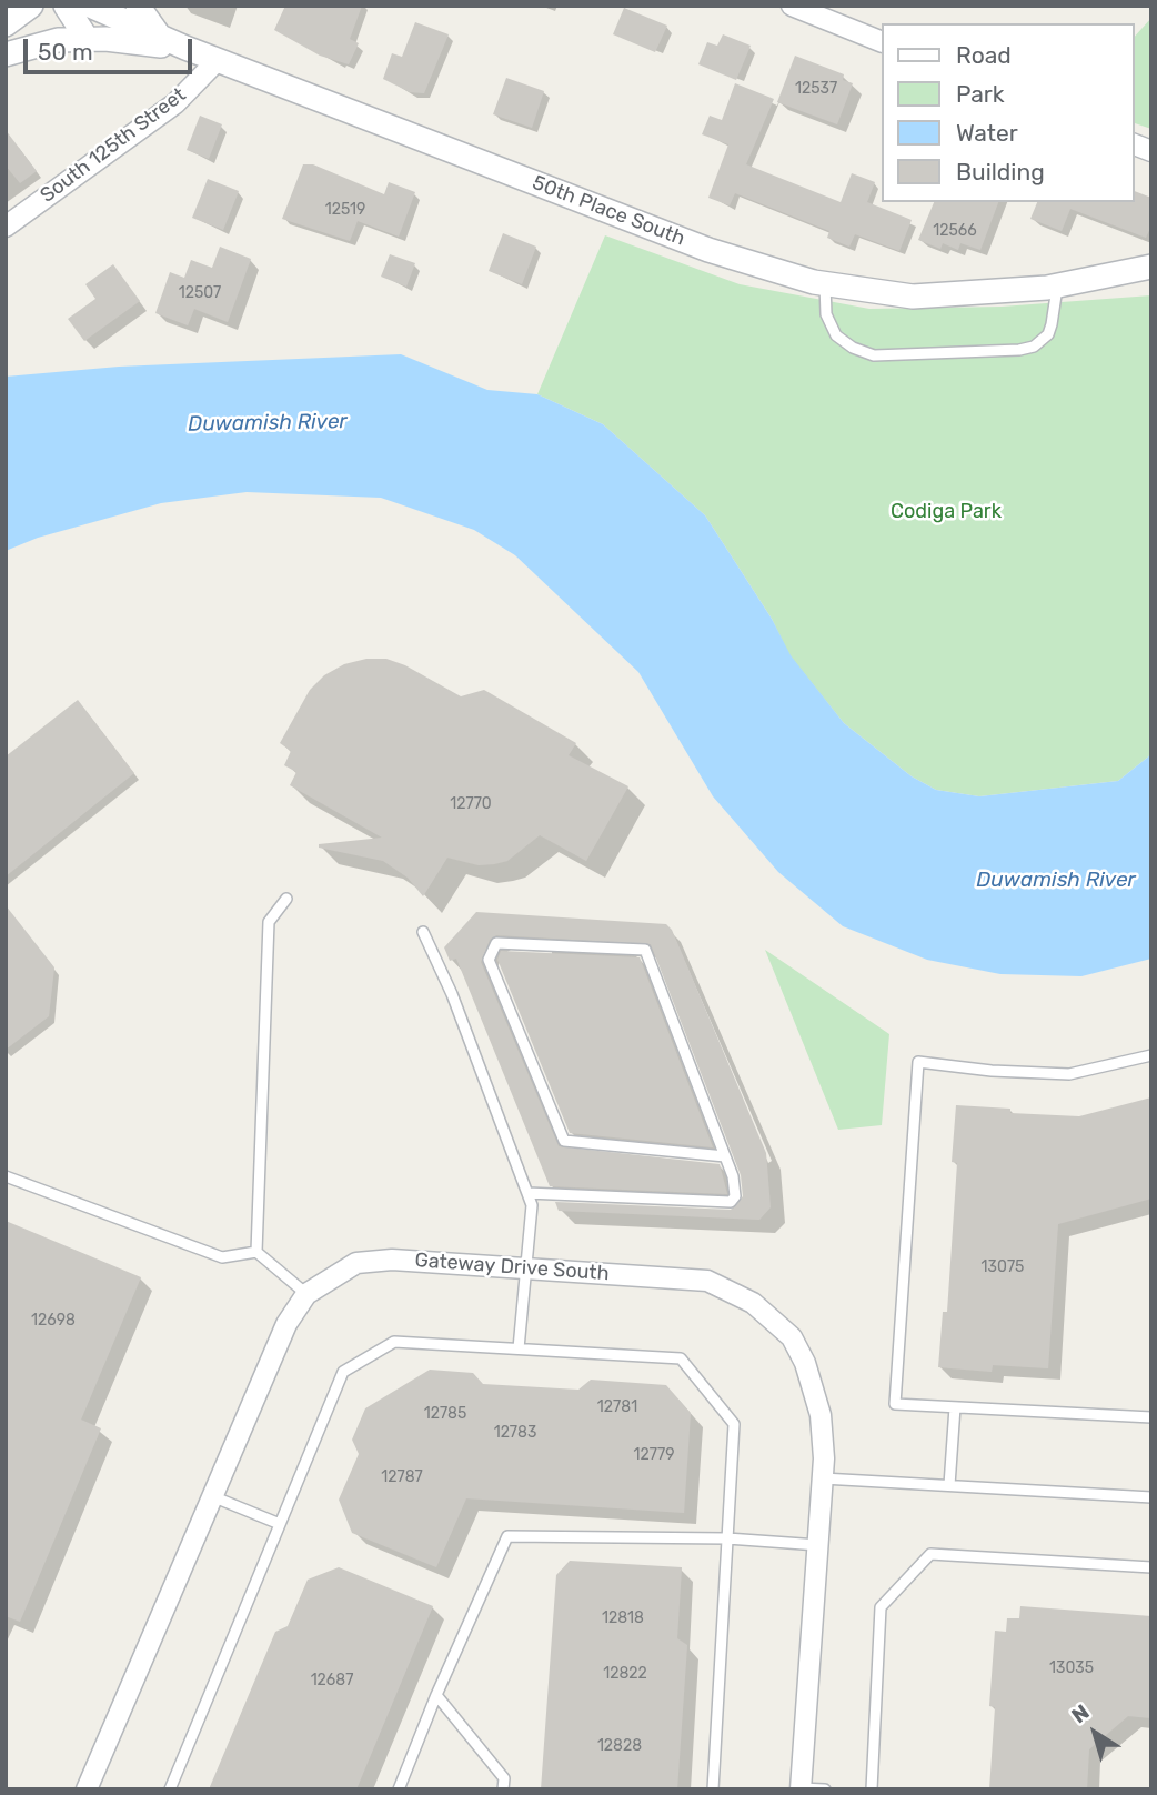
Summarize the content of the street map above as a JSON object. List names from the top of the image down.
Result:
{
  "streets": {
    "street": ["South 125th Street", "50th Place South", "Gateway Drive South"]
  },
  "crossings": [
    ["South 125th Street", "50th Place South"]
  ],
  "water": ["Duwamish River"],
  "parks": ["Codiga Park"],
  "house_numbers": [
    "12537",
    "12519",
    "12566",
    "12507",
    "12770",
    "13075",
    "12698",
    "12781",
    "12785",
    "12783",
    "12779",
    "12787",
    "12818",
    "13035",
    "12822",
    "12687",
    "12828"
  ],
  "legend": [
    "Road",
    "Park",
    "Water",
    "Building"
  ],
  "scale_bar": "50 m",
  "north": "top left"
}
